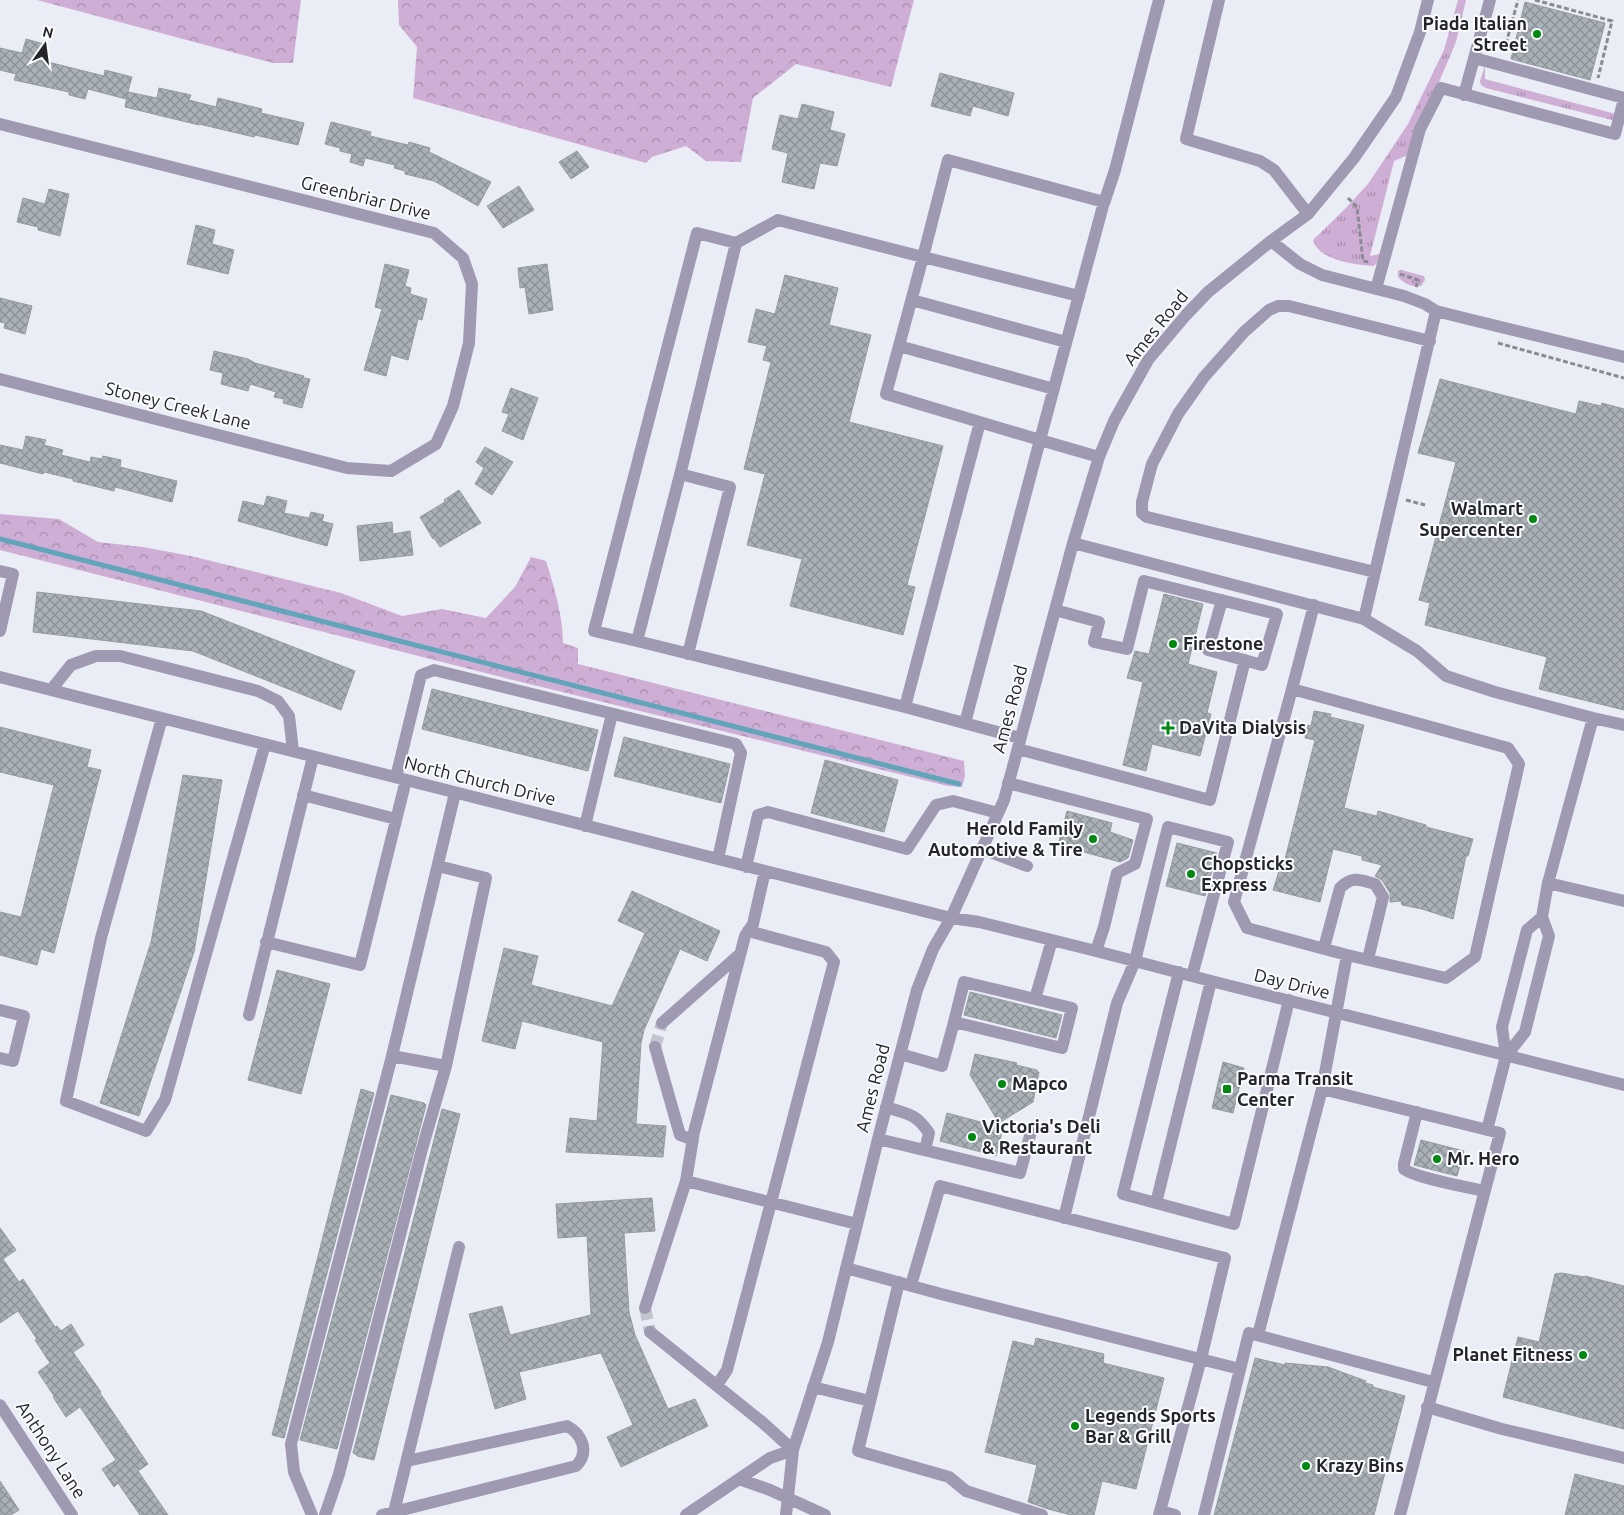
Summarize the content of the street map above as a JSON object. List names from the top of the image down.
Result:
{
  "streets": {
    "street": [
      "Greenbriar Drive",
      "Ames Road",
      "Stoney Creek Lane",
      "North Church Drive",
      "Day Drive",
      "Anthony Lane"
    ]
  },
  "crossings": [
    ["Greenbriar Drive", "Stoney Creek Lane"],
    ["Ames Road", "North Church Drive"],
    ["Ames Road", "Day Drive"],
    ["North Church Drive", "Day Drive"]
  ],
  "places": {
    "other": [
      "Piada Italian Street",
      "Walmart Supercenter",
      "Firestone",
      "Herold Family Automotive & Tire",
      "Chopsticks Express",
      "Mapco",
      "Victoria's Deli & Restaurant",
      "Mr. Hero",
      "Planet Fitness",
      "Legends Sports Bar & Grill",
      "Krazy Bins"
    ],
    "health": ["DaVita Dialysis"],
    "transit": ["Parma Transit Center"]
  },
  "north": "top"
}
